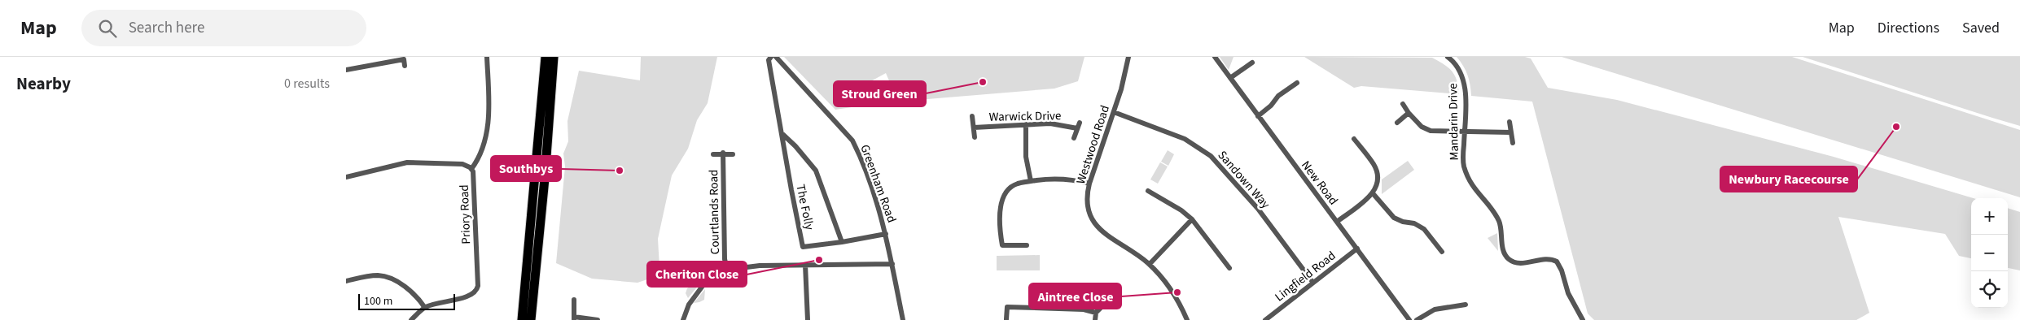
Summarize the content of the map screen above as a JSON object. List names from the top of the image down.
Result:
{
  "streets": {
    "street": [
      "Warwick Drive",
      "Mandarin Drive",
      "Westwood Road",
      "Sandown Way",
      "New Road",
      "Greenham Road",
      "The Folly",
      "Courtlands Road",
      "Priory Road",
      "Lingfield Road"
    ]
  },
  "crossings": [
    ["Westwood Road", "Sandown Way"],
    ["Sandown Way", "Lingfield Road"],
    ["New Road", "Lingfield Road"],
    ["Greenham Road", "The Folly"]
  ],
  "places": [
    "Stroud Green",
    "Newbury Racecourse",
    "Southbys",
    "Cheriton Close",
    "Aintree Close"
  ],
  "scale_bar": "100 m",
  "page": {
    "header": "Map",
    "search": "Search here",
    "nav": ["Map", "Directions", "Saved"],
    "heading": ["Nearby", "0 results"],
    "map_buttons": ["+", "−"],
    "scale": "100 m"
  }
}
